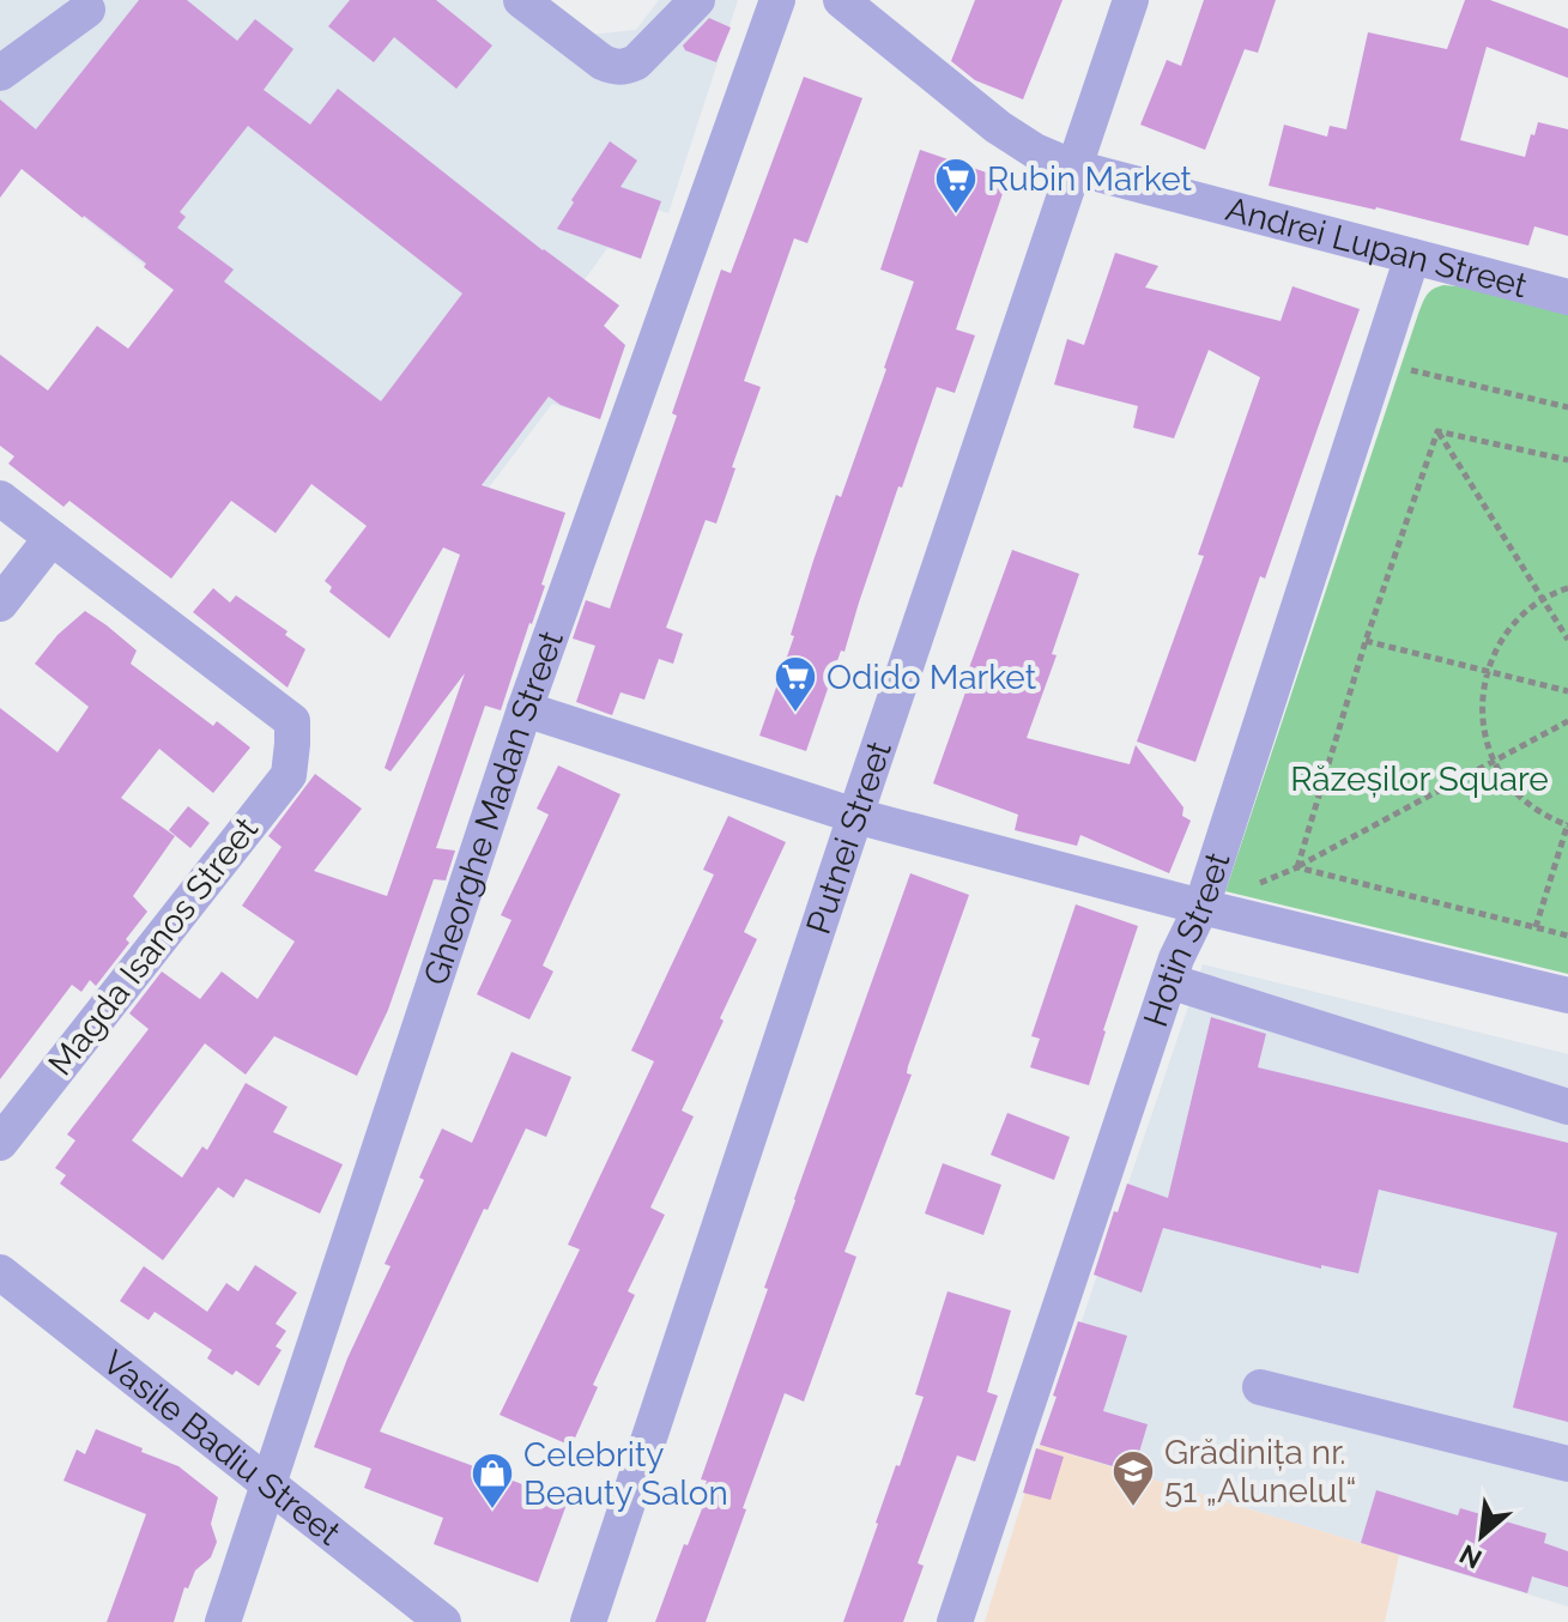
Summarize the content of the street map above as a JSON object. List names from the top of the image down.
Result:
{
  "streets": {
    "street": [
      "Andrei Lupan Street",
      "Gheorghe Madan Street",
      "Putnei Street",
      "Hotin Street",
      "Magda Isanos Street",
      "Vasile Badiu Street"
    ]
  },
  "crossings": [
    ["Andrei Lupan Street", "Putnei Street"],
    ["Andrei Lupan Street", "Hotin Street"],
    ["Gheorghe Madan Street", "Vasile Badiu Street"]
  ],
  "parks": ["Răzeșilor Square"],
  "places": {
    "supermarket": ["Rubin Market", "Odido Market"],
    "school or university": ["Grădinița nr. 51 „Alunelul“"],
    "shop": ["Celebrity Beauty Salon"]
  },
  "north": "bottom left"
}
